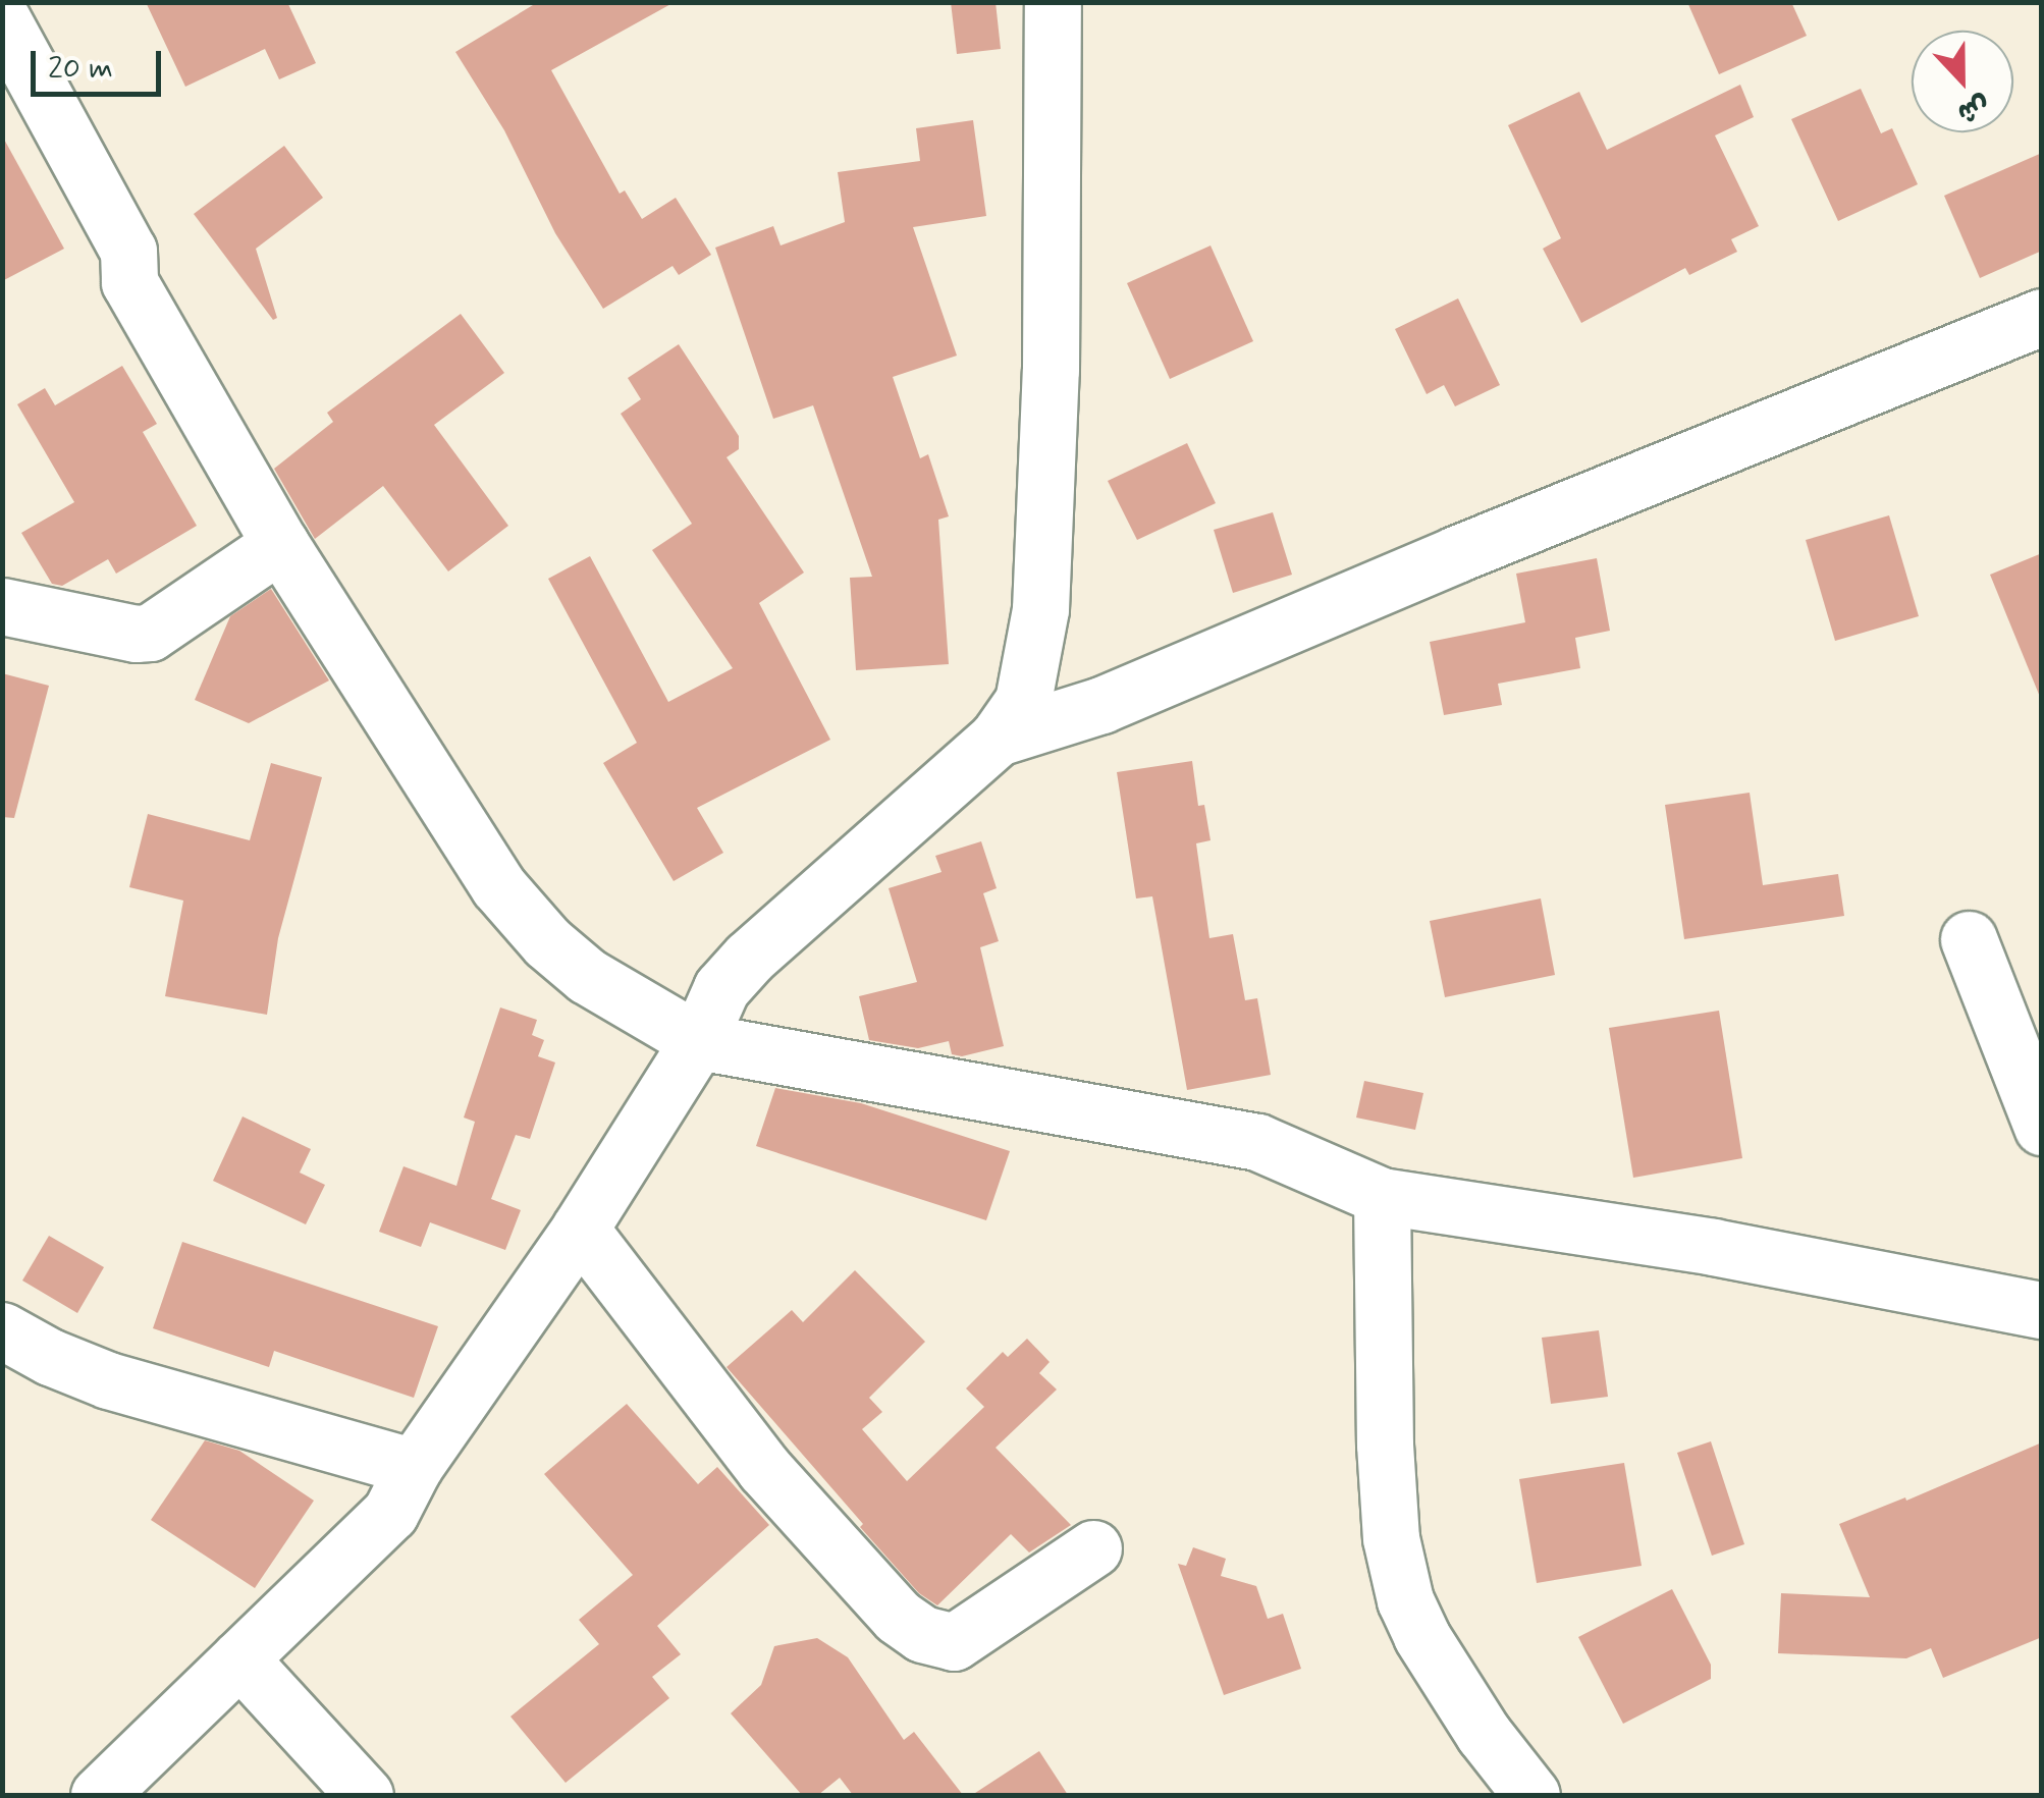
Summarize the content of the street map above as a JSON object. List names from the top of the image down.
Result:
{
  "scale_bar": "20 m",
  "north": "bottom"
}
